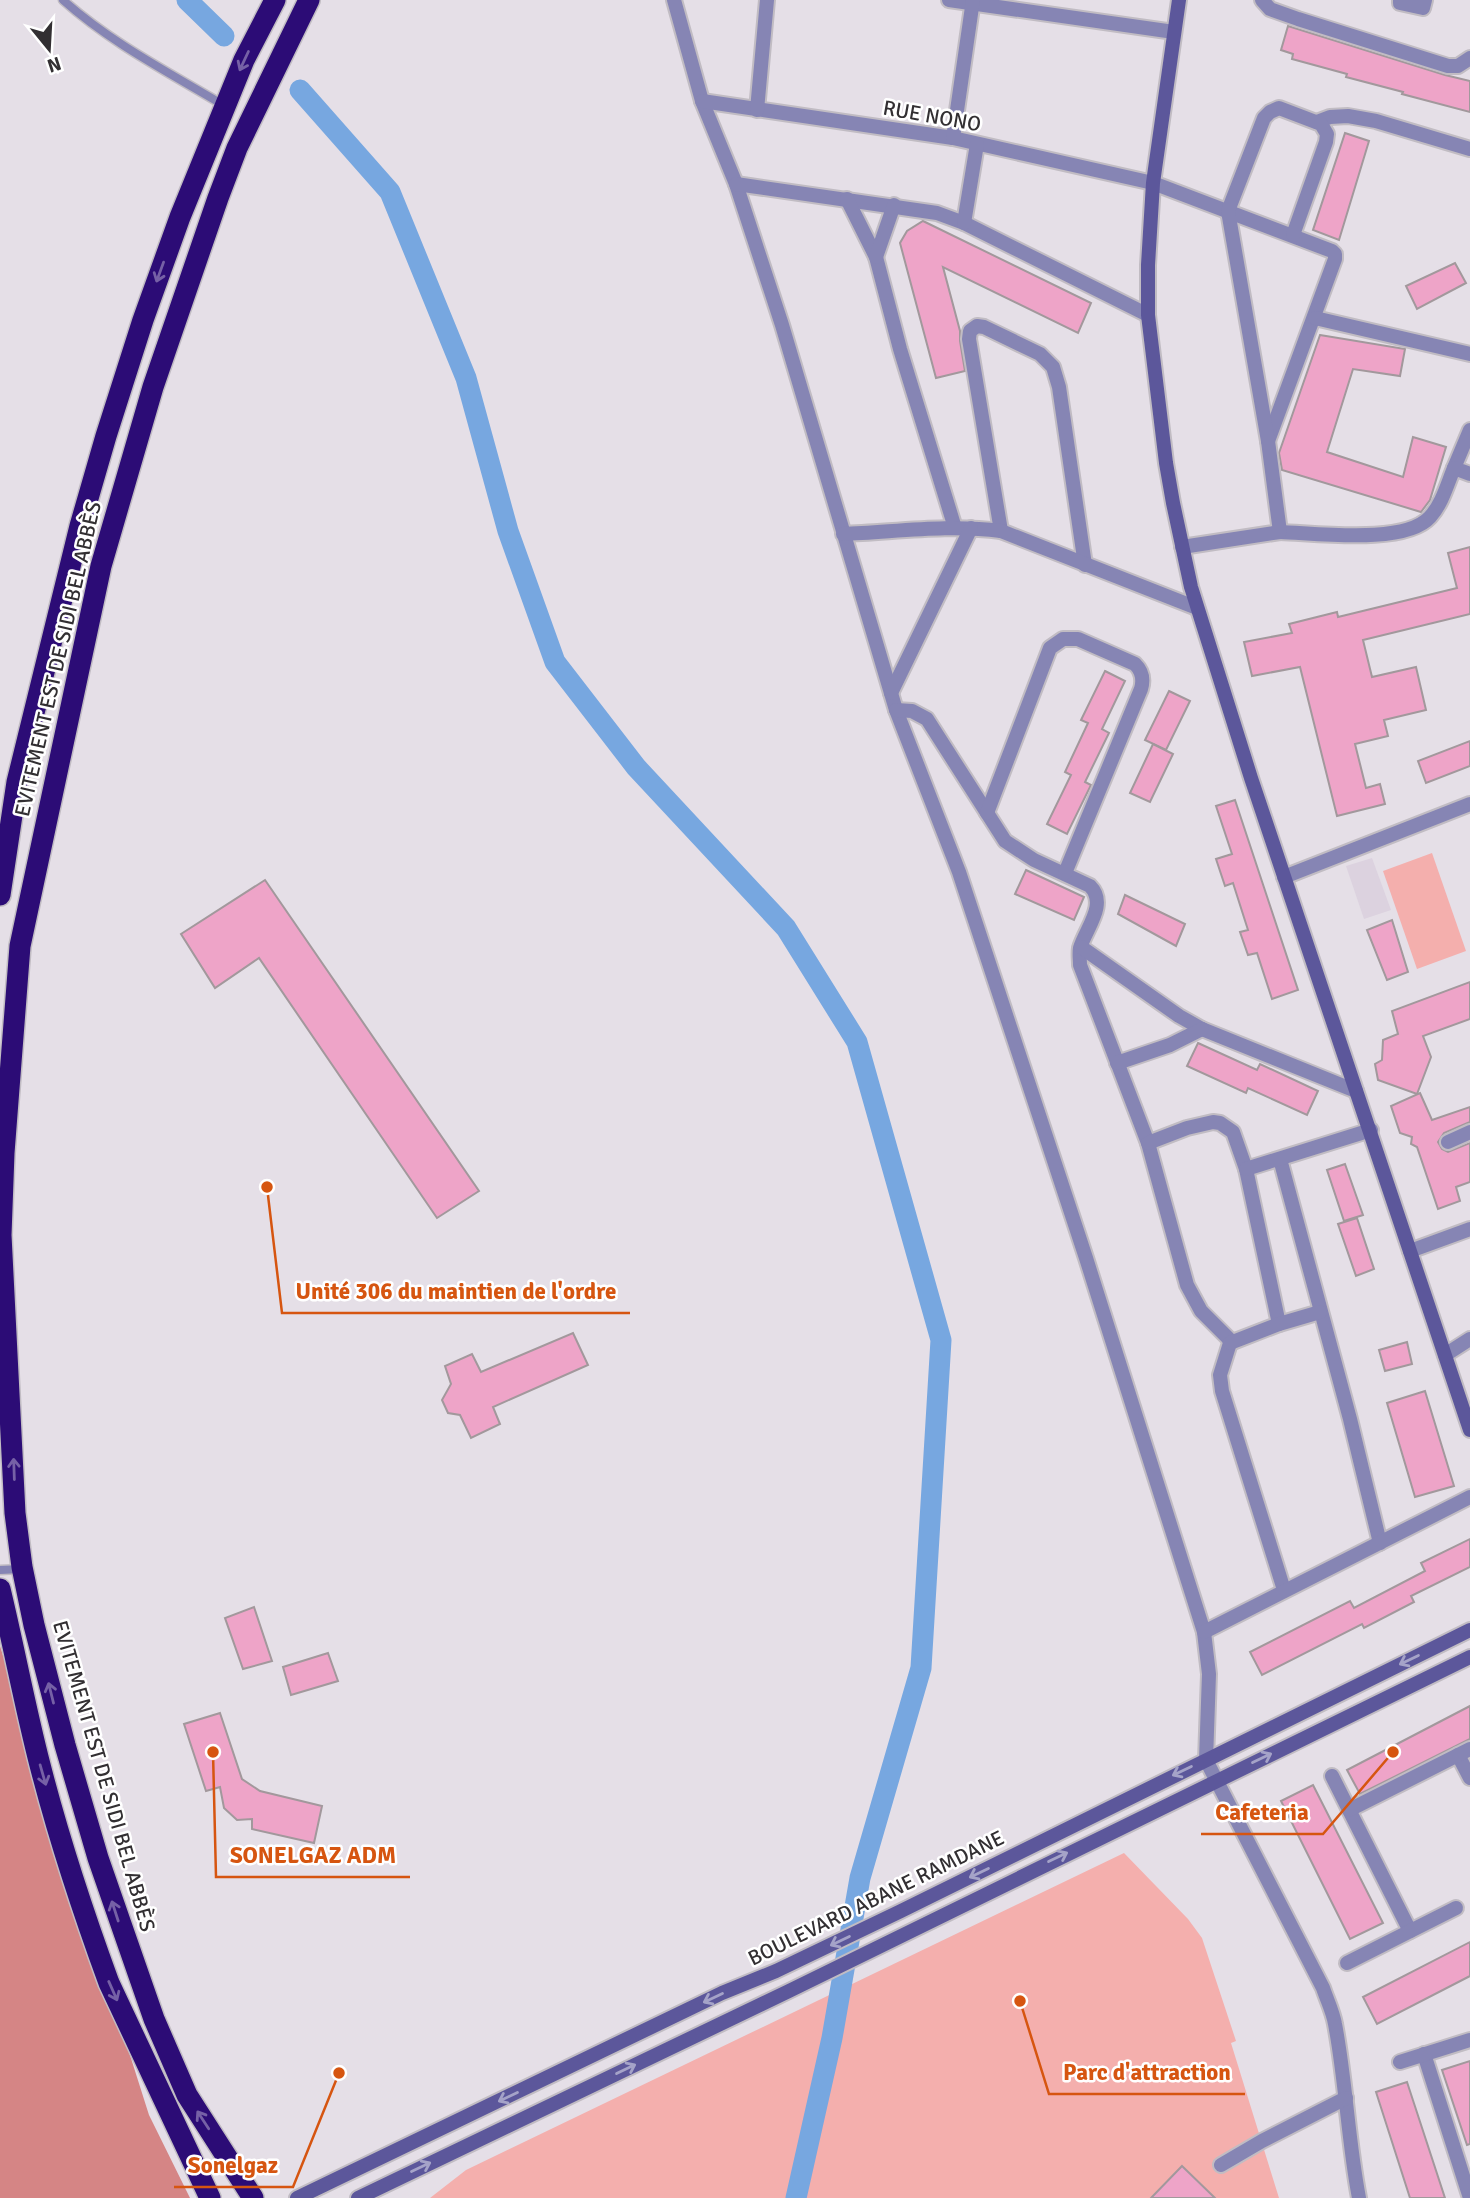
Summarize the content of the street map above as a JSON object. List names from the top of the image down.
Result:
{
  "streets": {
    "highway": ["EVITEMENT EST DE SIDI BEL ABBÈS"],
    "main road": ["BOULEVARD ABANE RAMDANE"],
    "street": ["RUE NONO"]
  },
  "places": [
    "Unité 306 du maintien de l'ordre",
    "SONELGAZ ADM",
    "Cafeteria",
    "Parc d'attraction",
    "Sonelgaz"
  ],
  "north": "bottom"
}
